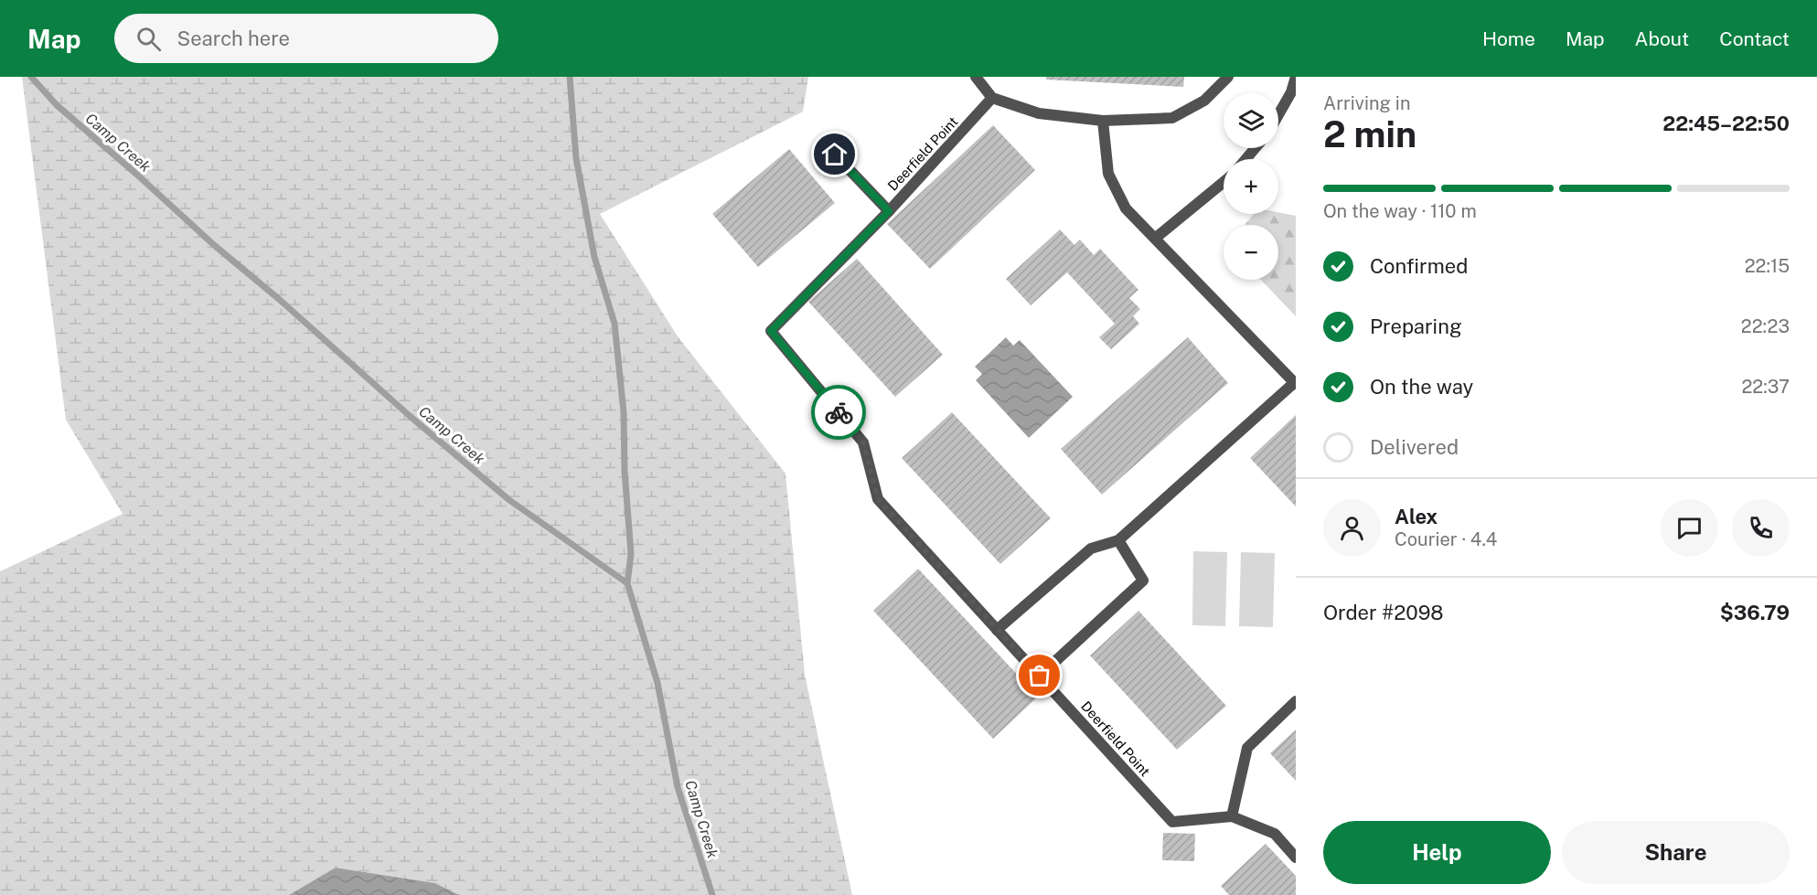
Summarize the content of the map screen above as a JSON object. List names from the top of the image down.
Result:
{
  "streets": {
    "street": ["Deerfield Point"]
  },
  "water": ["Camp Creek"],
  "page": {
    "header": "Map",
    "search": "Search here",
    "nav": [
      "Home",
      "Map",
      "About",
      "Contact"
    ],
    "heading": ["2 min", "Arriving in", "22:45–22:50"],
    "panel": [
      "Alex",
      "Courier · 4.4",
      "Order #2098",
      "$36.79"
    ],
    "map_buttons": ["+", "−"],
    "bar": "On the way · 110 m",
    "list": [
      ["Confirmed", "22:15"],
      ["Preparing", "22:23"],
      ["On the way", "22:37"],
      "Delivered"
    ],
    "buttons": ["Help", "Share"]
  }
}
